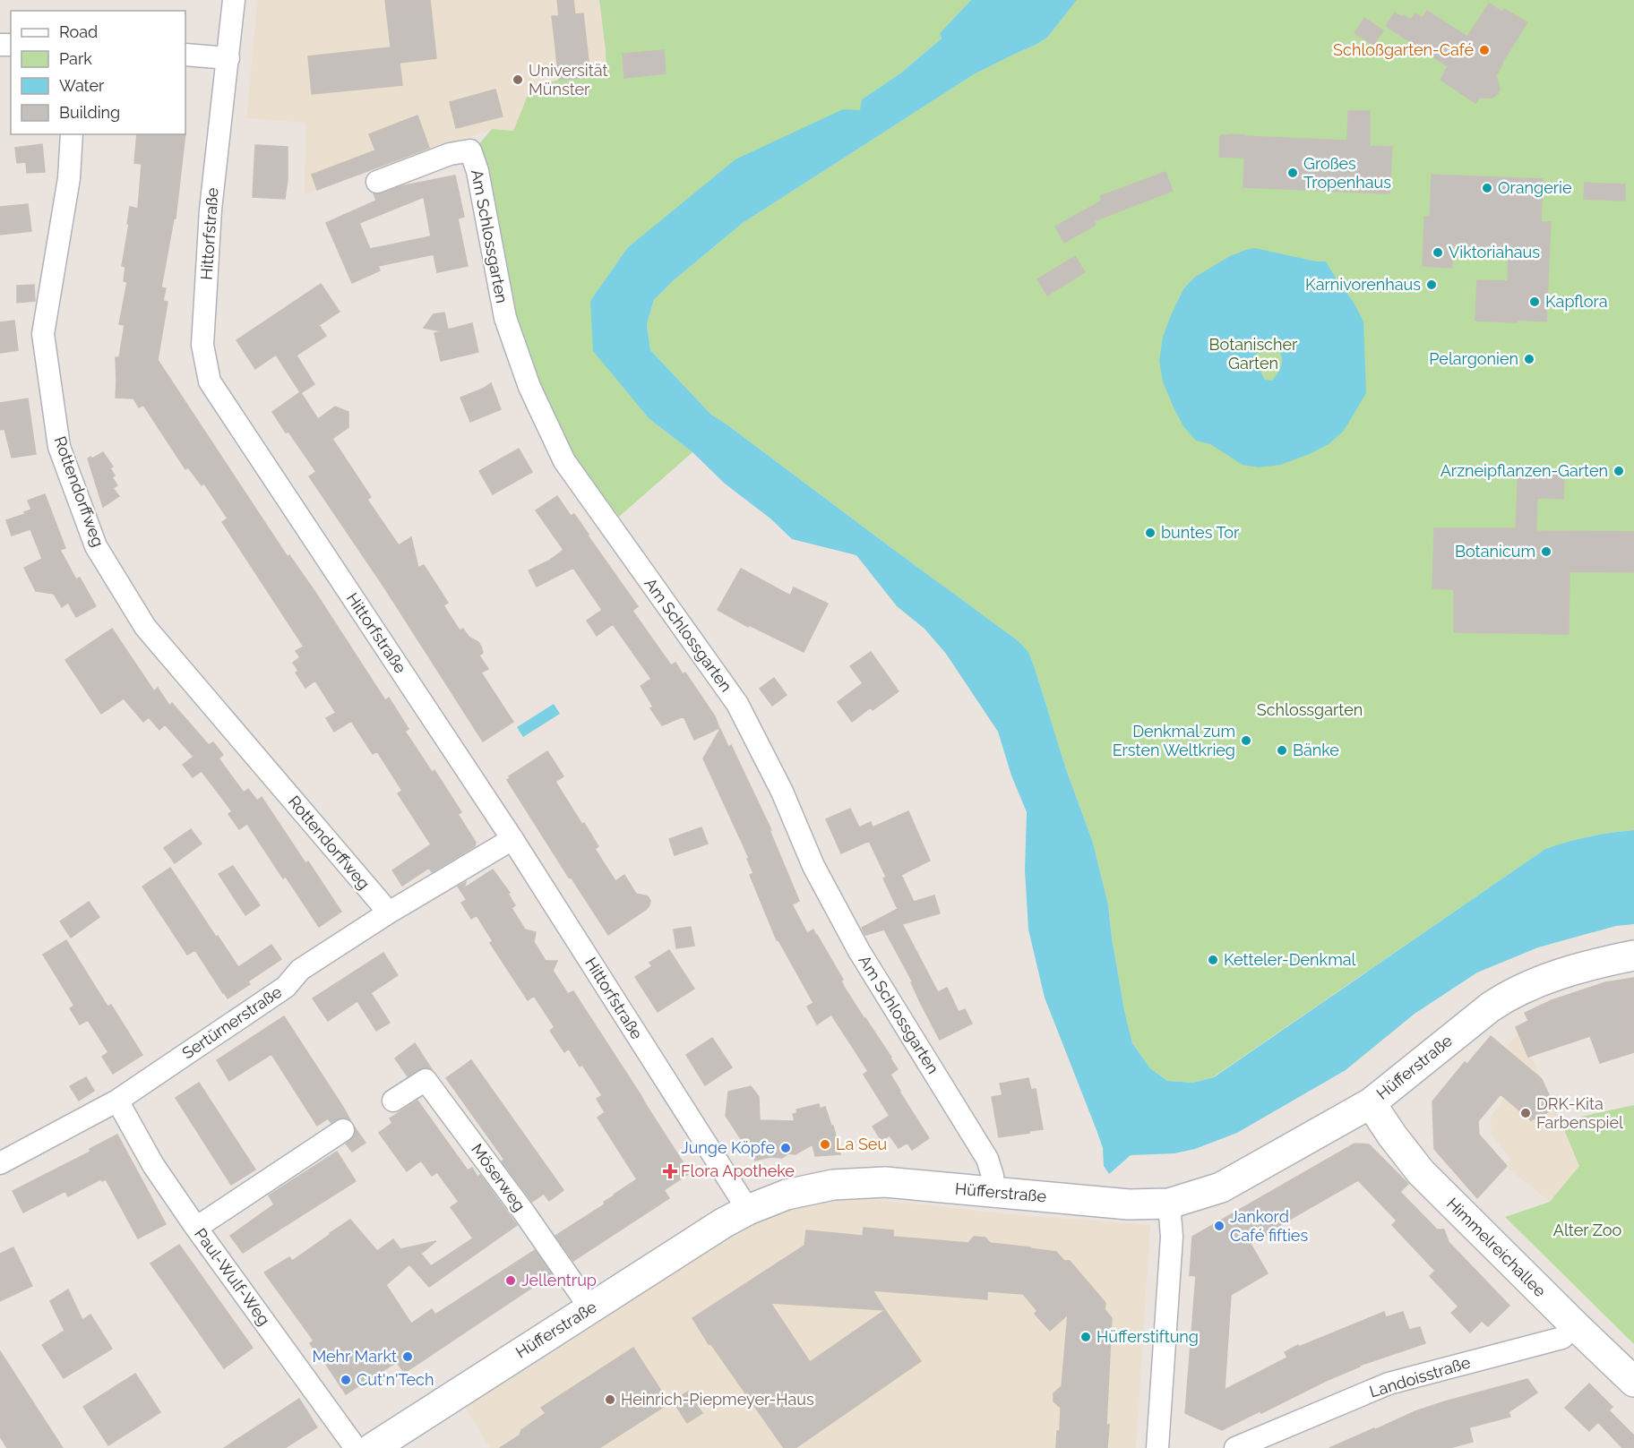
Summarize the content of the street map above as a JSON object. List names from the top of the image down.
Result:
{
  "streets": {
    "street": [
      "Hittorfstraße",
      "Am Schlossgarten",
      "Rottendorffweg",
      "Sertürnerstraße",
      "Hüfferstraße",
      "Möserweg",
      "Himmelreichallee",
      "Paul-Wulf-Weg",
      "Landoisstraße"
    ]
  },
  "crossings": [
    ["Hittorfstraße", "Sertürnerstraße"],
    ["Hittorfstraße", "Hüfferstraße"],
    ["Am Schlossgarten", "Hüfferstraße"],
    ["Rottendorffweg", "Sertürnerstraße"],
    ["Sertürnerstraße", "Paul-Wulf-Weg"],
    ["Hüfferstraße", "Möserweg"],
    ["Hüfferstraße", "Himmelreichallee"],
    ["Himmelreichallee", "Landoisstraße"]
  ],
  "parks": ["Botanischer Garten", "Schlossgarten", "Alter Zoo"],
  "places": {
    "other": [
      "Schloßgarten-Café",
      "Universität Münster",
      "Großes Tropenhaus",
      "Orangerie",
      "Viktoriahaus",
      "Karnivorenhaus",
      "Kapflora",
      "Pelargonien",
      "Arzneipflanzen-Garten",
      "buntes Tor",
      "Botanicum",
      "Denkmal zum Ersten Weltkrieg",
      "Bänke",
      "Ketteler-Denkmal",
      "DRK-Kita Farbenspiel",
      "La Seu",
      "Junge Köpfe",
      "Jankord Café fifties",
      "Jellentrup",
      "Hüfferstiftung",
      "Mehr Markt",
      "Cut'n'Tech",
      "Heinrich-Piepmeyer-Haus"
    ],
    "health": ["Flora Apotheke"]
  },
  "legend": [
    "Road",
    "Park",
    "Water",
    "Building"
  ]
}
